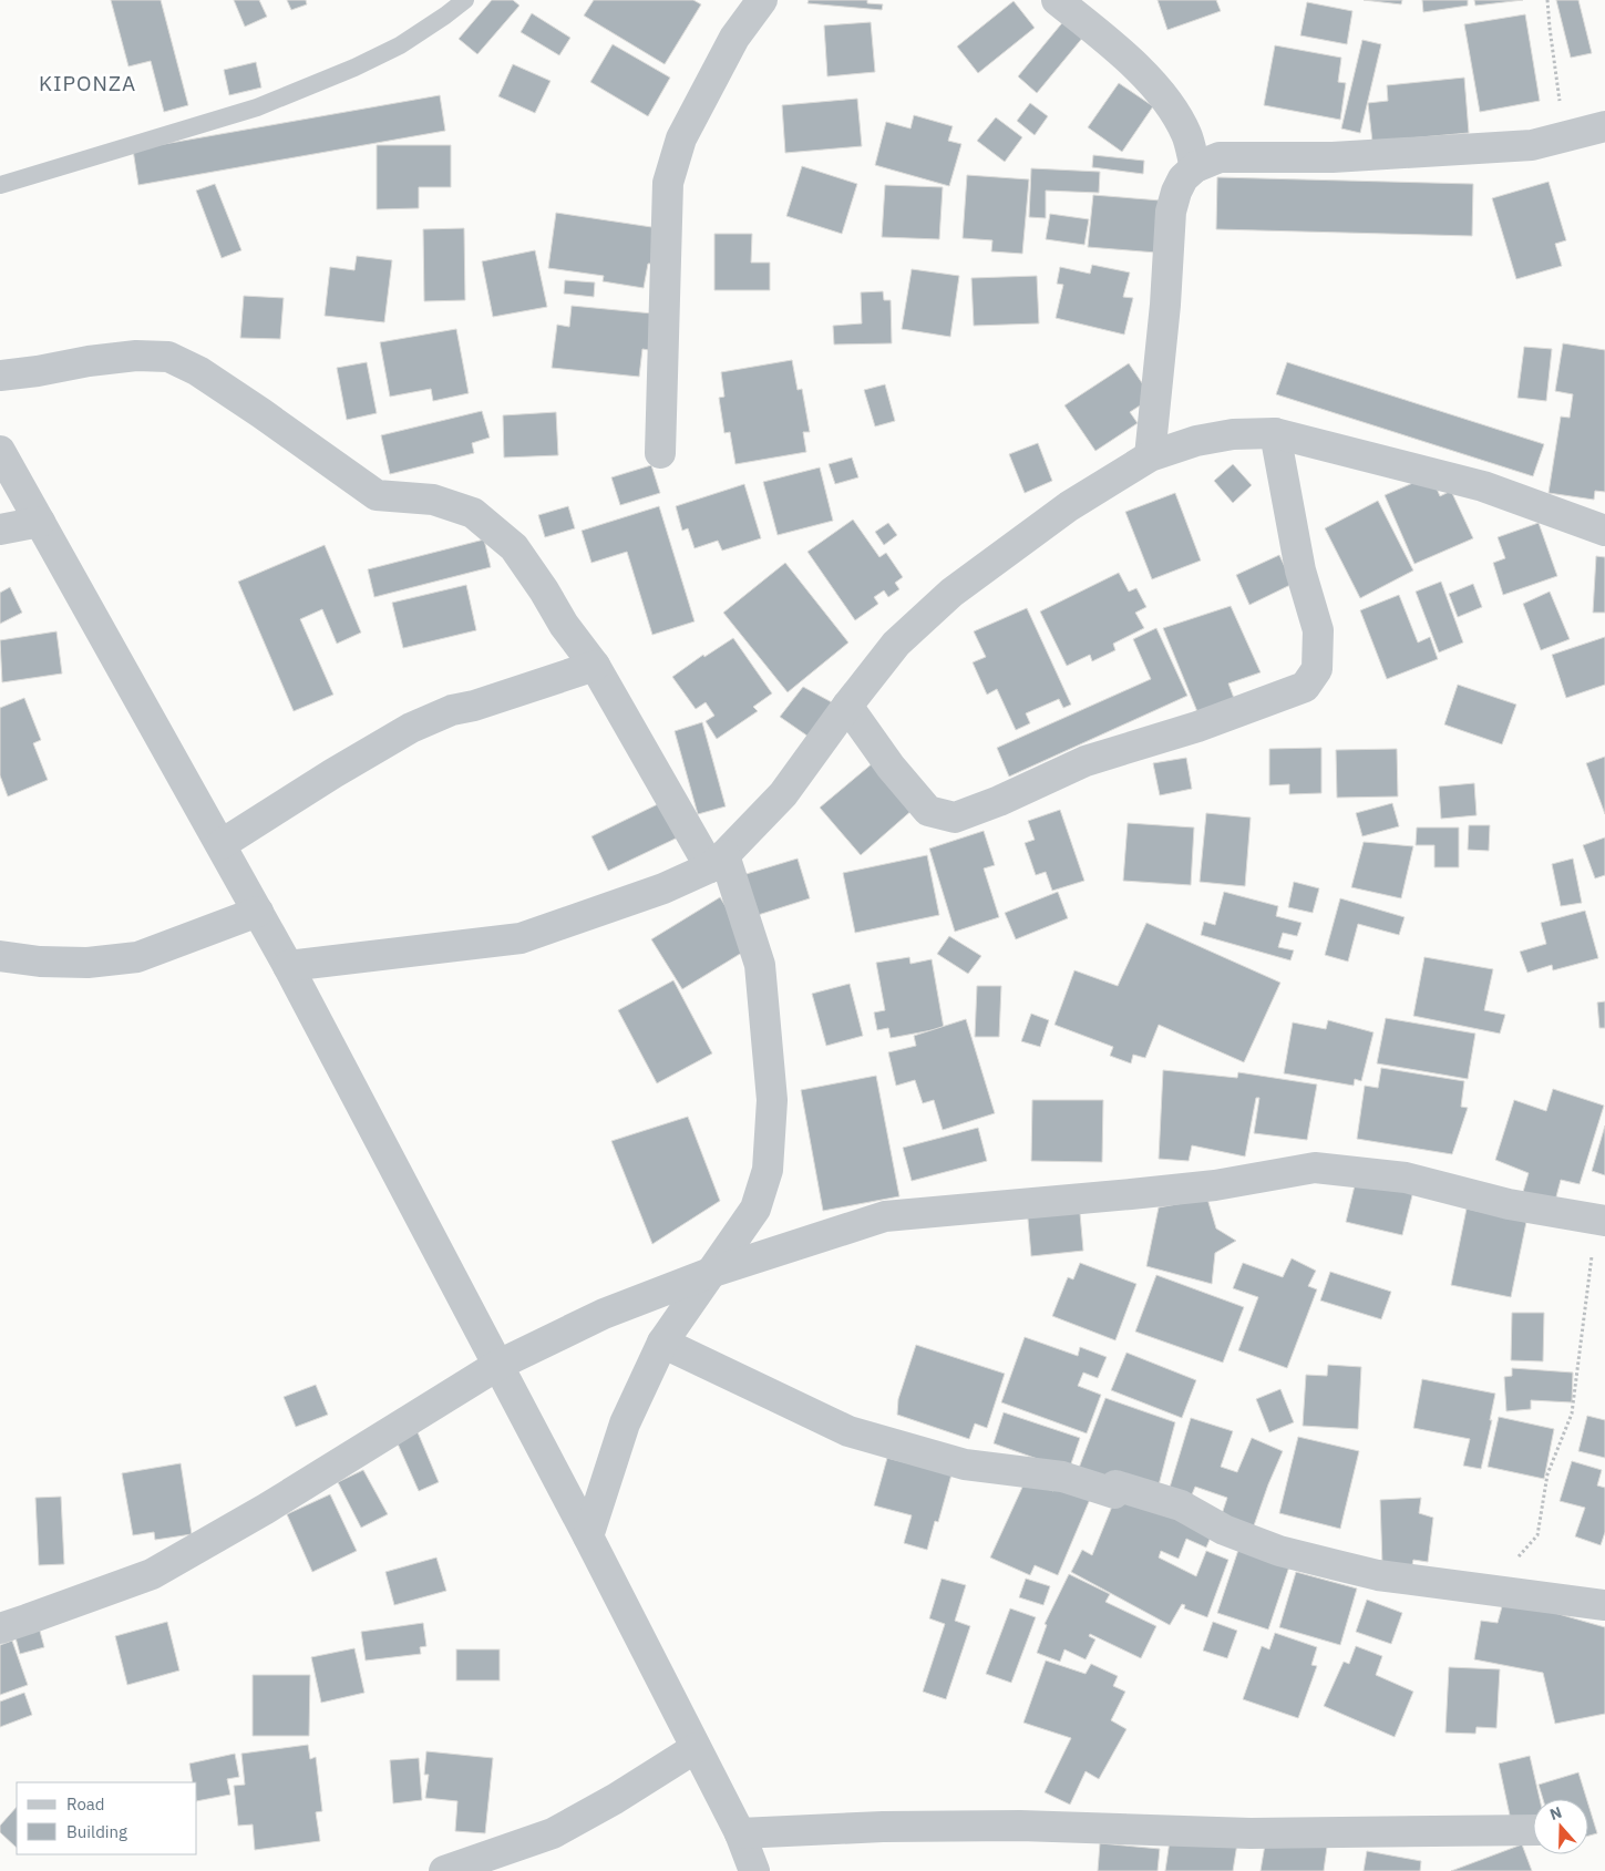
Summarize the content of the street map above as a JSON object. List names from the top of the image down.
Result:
{
  "districts": ["KIPONZA"],
  "legend": ["Road", "Building"],
  "north": "top"
}
